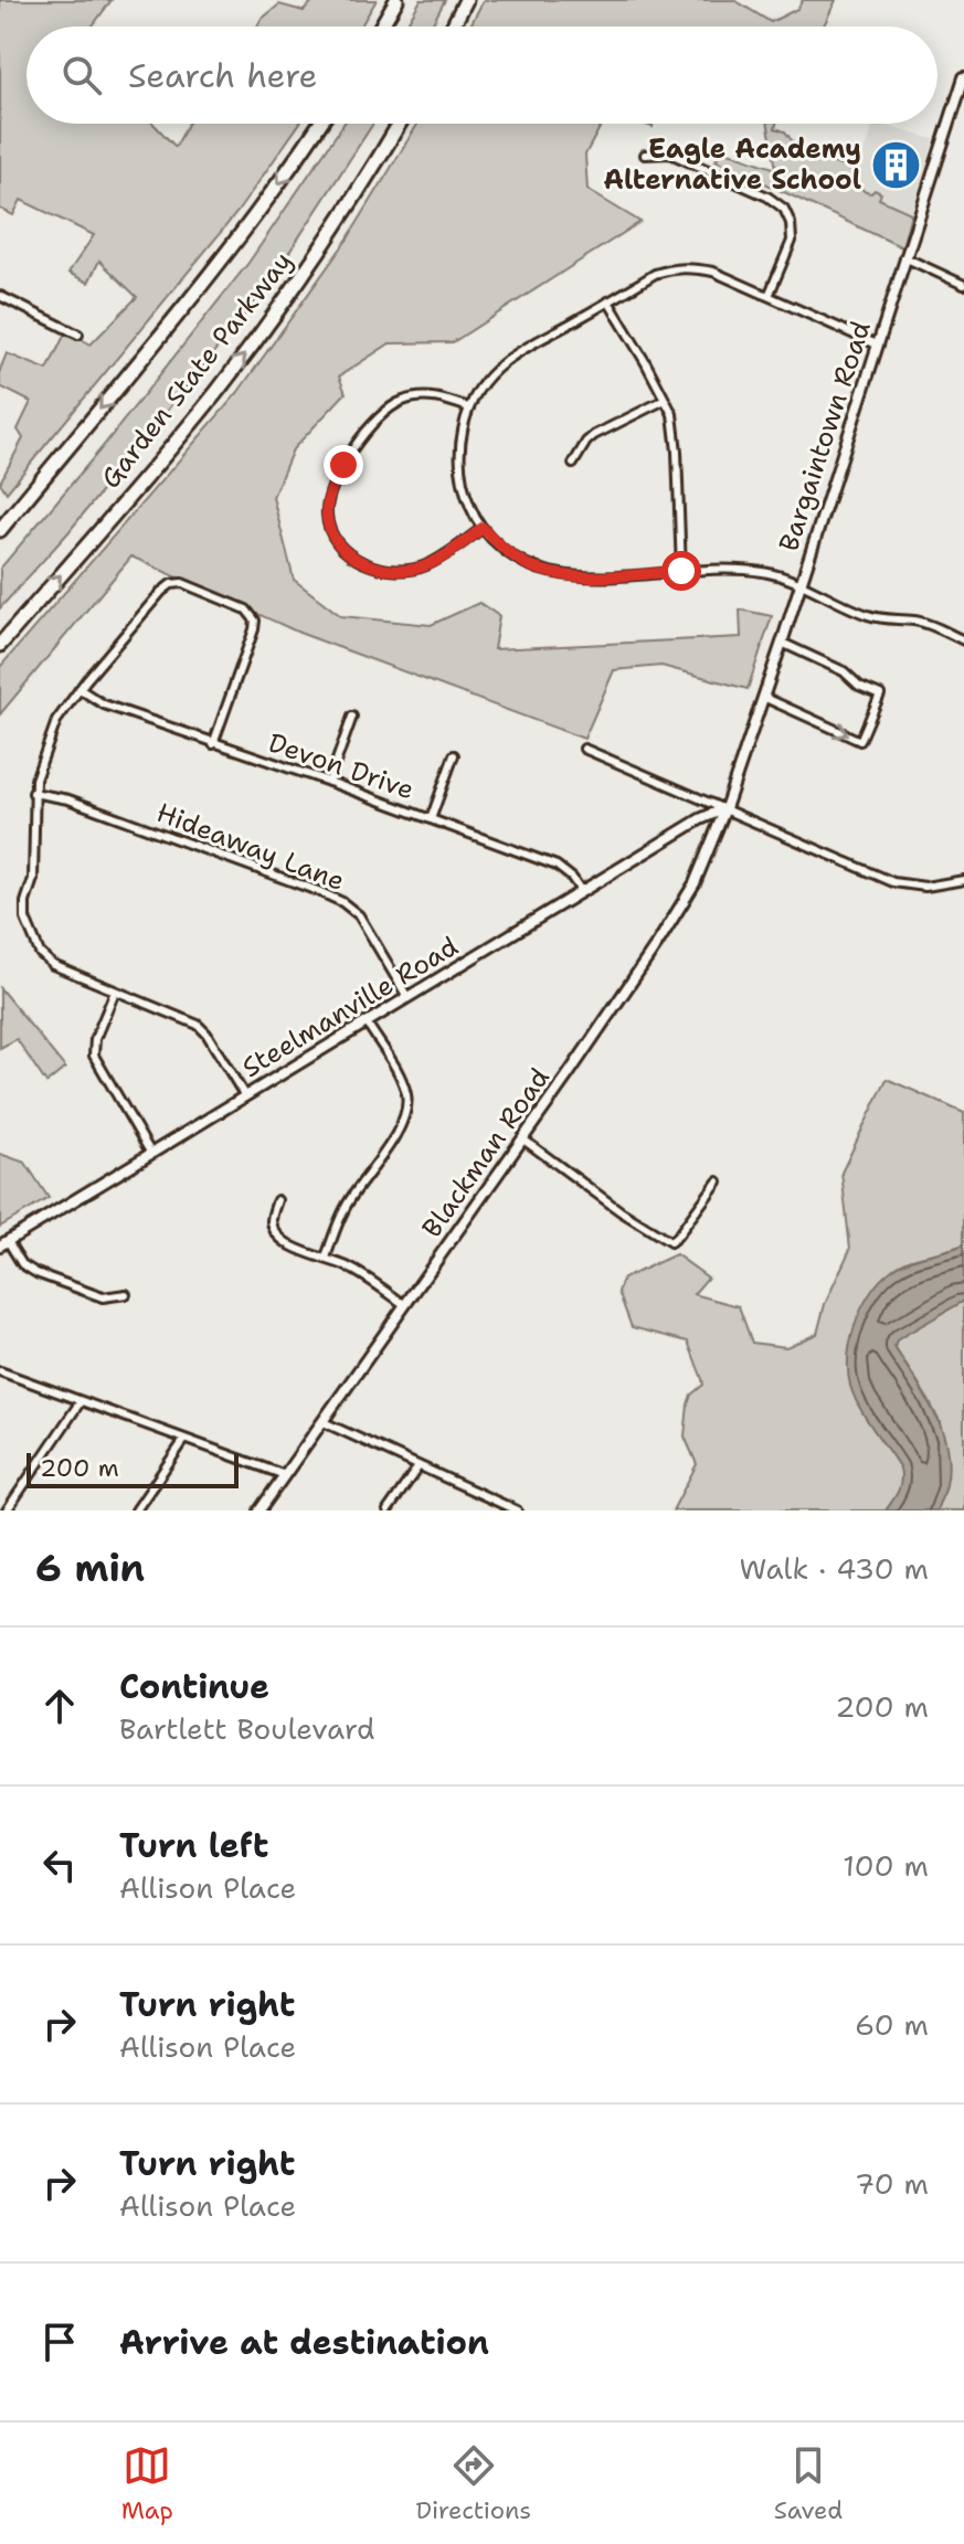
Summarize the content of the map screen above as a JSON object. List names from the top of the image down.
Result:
{
  "streets": {
    "highway": ["Garden State Parkway"],
    "main road": ["Bargaintown Road", "Steelmanville Road", "Blackman Road"],
    "street": ["Devon Drive", "Hideaway Lane"]
  },
  "crossings": [
    ["Bargaintown Road", "Steelmanville Road"],
    ["Bargaintown Road", "Blackman Road"],
    ["Devon Drive", "Steelmanville Road"],
    ["Hideaway Lane", "Steelmanville Road"],
    ["Steelmanville Road", "Blackman Road"]
  ],
  "places": {
    "building": ["Eagle Academy Alternative School"]
  },
  "scale_bar": "200 m",
  "page": {
    "search": "Search here",
    "scale": "200 m",
    "heading": ["6 min", "Walk · 430 m"],
    "list": [
      ["Continue", "Bartlett Boulevard", "200 m"],
      ["Turn left", "Allison Place", "100 m"],
      ["Turn right", "Allison Place", "60 m"],
      ["Turn right", "Allison Place", "70 m"],
      "Arrive at destination"
    ],
    "nav": ["Map", "Directions", "Saved"]
  }
}
